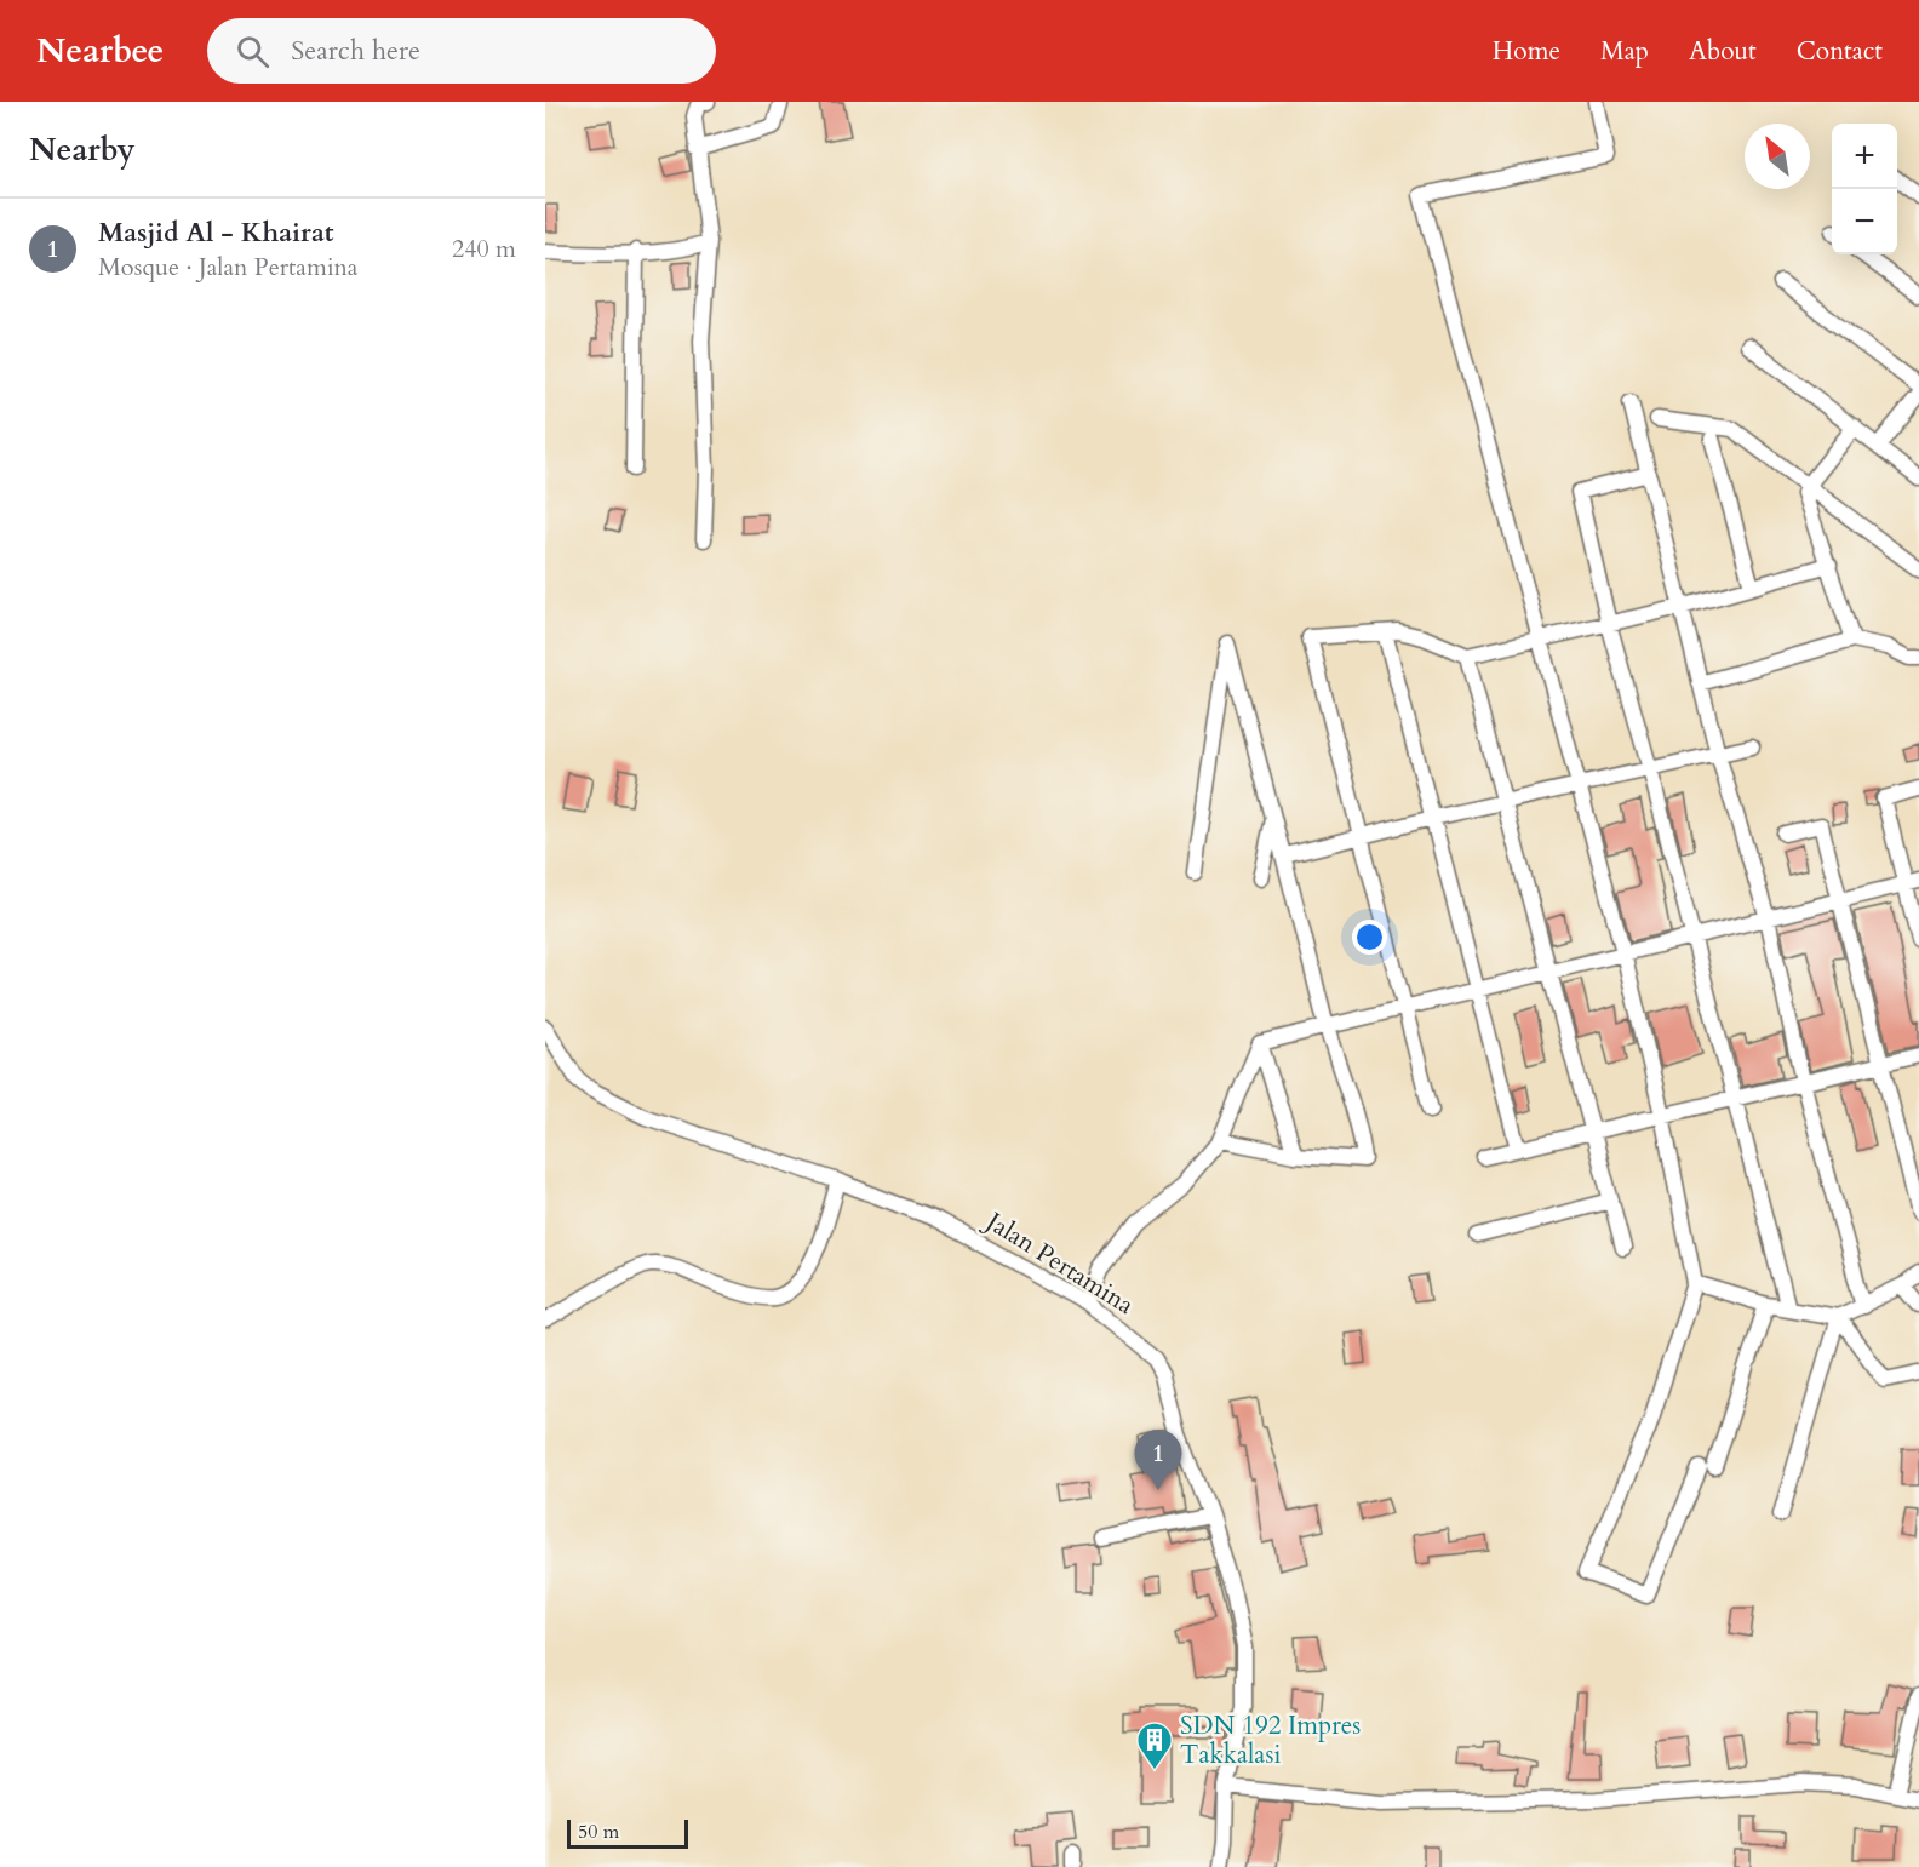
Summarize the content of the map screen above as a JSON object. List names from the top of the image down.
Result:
{
  "streets": {
    "street": ["Jalan Pertamina"]
  },
  "places": {
    "building": ["SDN 192 Impres Takkalasi"]
  },
  "scale_bar": "50 m",
  "north": "top left",
  "page": {
    "header": "Nearbee",
    "search": "Search here",
    "nav": [
      "Home",
      "Map",
      "About",
      "Contact"
    ],
    "heading": "Nearby",
    "map_buttons": ["+", "−"],
    "list": [
      {
        "mark": "1",
        "name": "Masjid Al - Khairat",
        "note": "Mosque · Jalan Pertamina",
        "value": "240 m"
      }
    ],
    "pins": "1",
    "scale": "50 m"
  }
}
